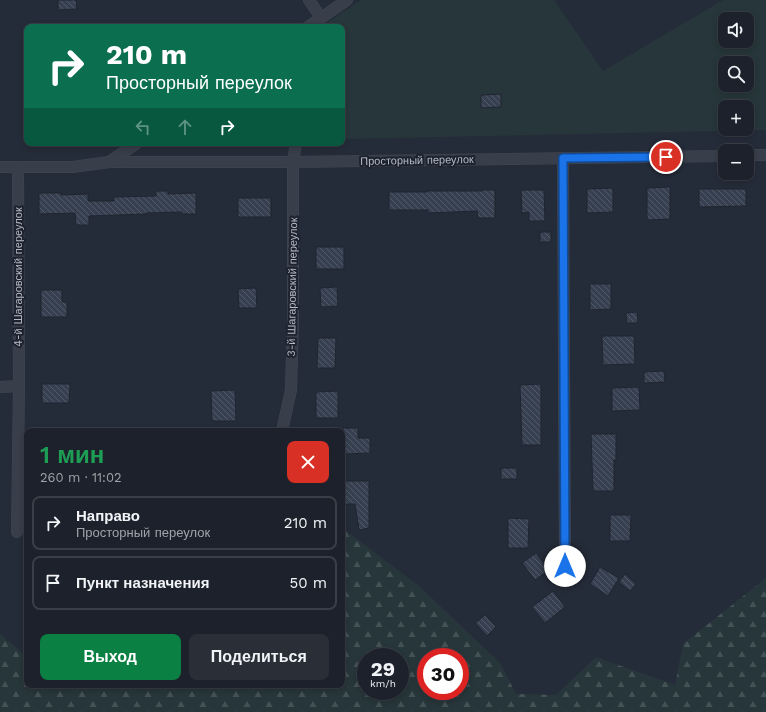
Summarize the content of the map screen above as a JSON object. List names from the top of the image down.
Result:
{
  "streets": {
    "street": ["Просторный переулок", "4-й Шагаровский переулок", "3-й Шагаровский переулок"]
  },
  "crossings": [
    ["Просторный переулок", "4-й Шагаровский переулок"],
    ["Просторный переулок", "3-й Шагаровский переулок"]
  ],
  "page": {
    "map_buttons": ["+", "−"],
    "turn": ["210 m", "Просторный переулок"],
    "heading": ["1 мин", "260 m · 11:02"],
    "list": [
      {
        "name": "Направо",
        "note": "Просторный переулок",
        "value": "210 m"
      },
      {
        "name": "Пункт назначения",
        "value": "50 m"
      }
    ],
    "buttons": ["Выход", "Поделиться"],
    "speed": "29 km/h",
    "limit": "30"
  }
}
